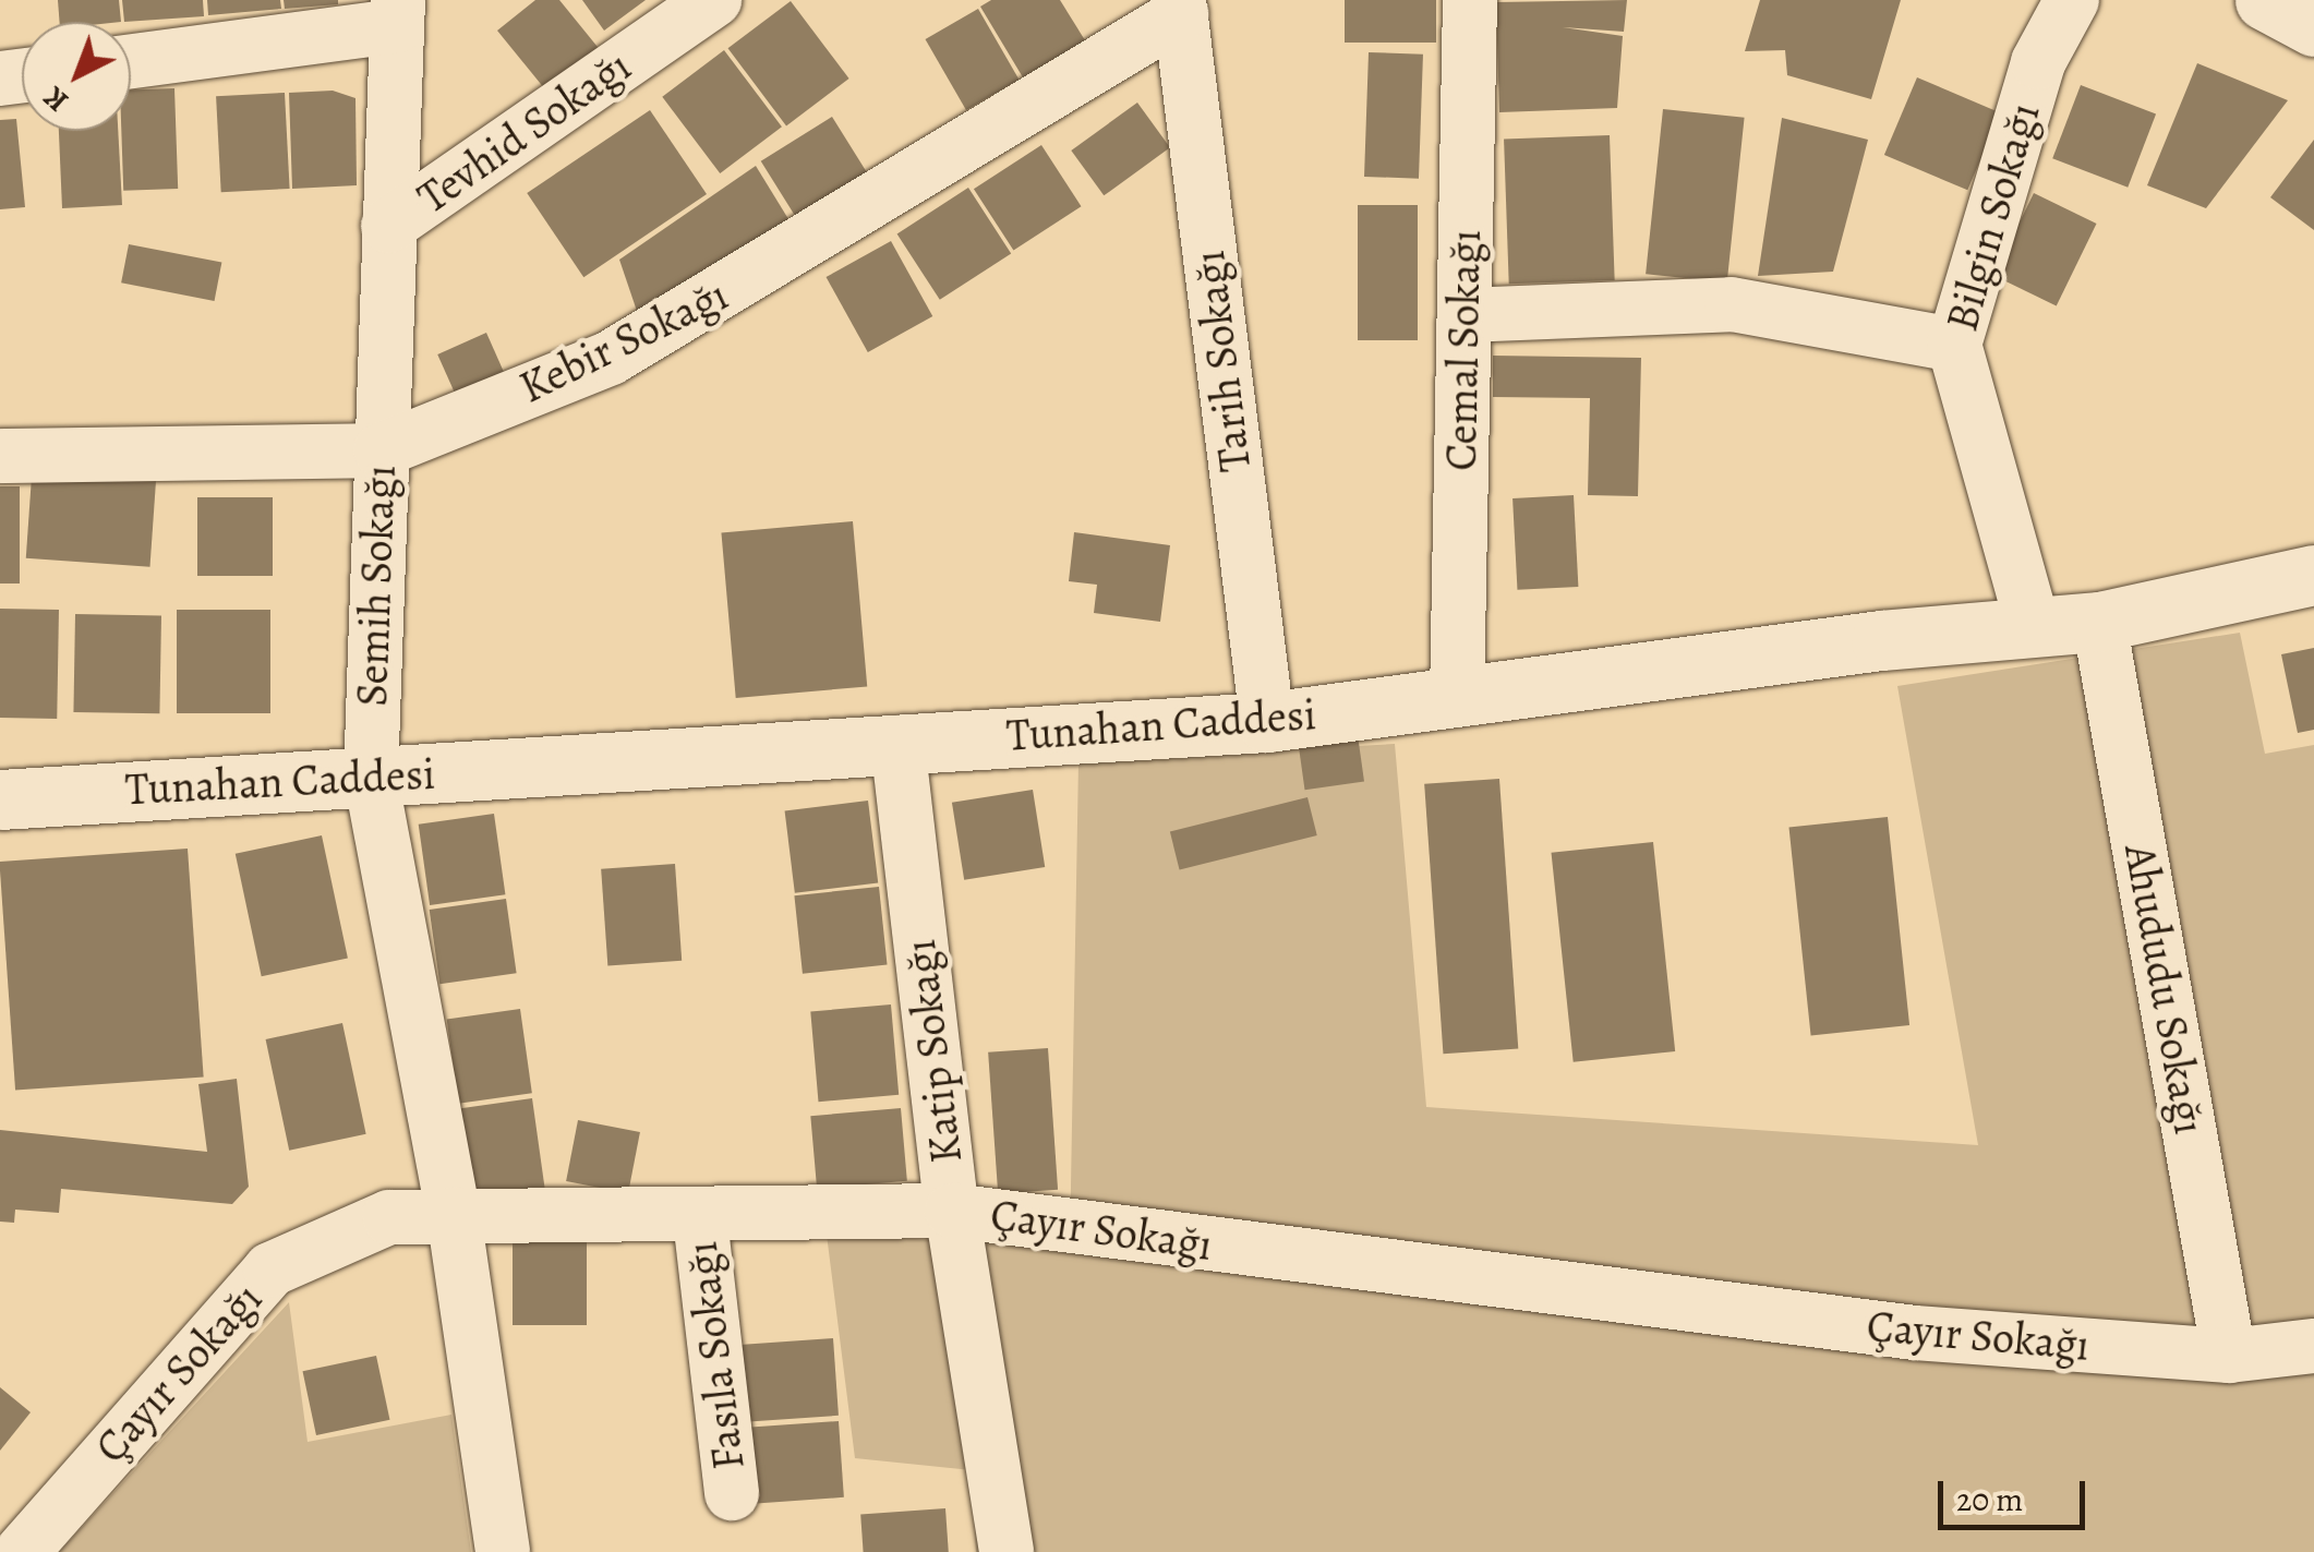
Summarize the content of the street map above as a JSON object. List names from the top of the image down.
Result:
{
  "streets": {
    "street": [
      "Tevhid Sokağı",
      "Bilgin Sokağı",
      "Kebir Sokağı",
      "Cemal Sokağı",
      "Tarih Sokağı",
      "Semih Sokağı",
      "Tunahan Caddesi",
      "Ahududu Sokağı",
      "Katip Sokağı",
      "Çayır Sokağı",
      "Fasıla Sokağı"
    ]
  },
  "crossings": [
    ["Tevhid Sokağı", "Semih Sokağı"],
    ["Bilgin Sokağı", "Tunahan Caddesi"],
    ["Kebir Sokağı", "Tarih Sokağı"],
    ["Kebir Sokağı", "Semih Sokağı"],
    ["Cemal Sokağı", "Tunahan Caddesi"],
    ["Tarih Sokağı", "Tunahan Caddesi"],
    ["Semih Sokağı", "Tunahan Caddesi"],
    ["Semih Sokağı", "Çayır Sokağı"],
    ["Tunahan Caddesi", "Ahududu Sokağı"],
    ["Tunahan Caddesi", "Katip Sokağı"],
    ["Ahududu Sokağı", "Çayır Sokağı"],
    ["Katip Sokağı", "Çayır Sokağı"],
    ["Çayır Sokağı", "Fasıla Sokağı"]
  ],
  "scale_bar": "20 m",
  "north": "bottom left"
}
